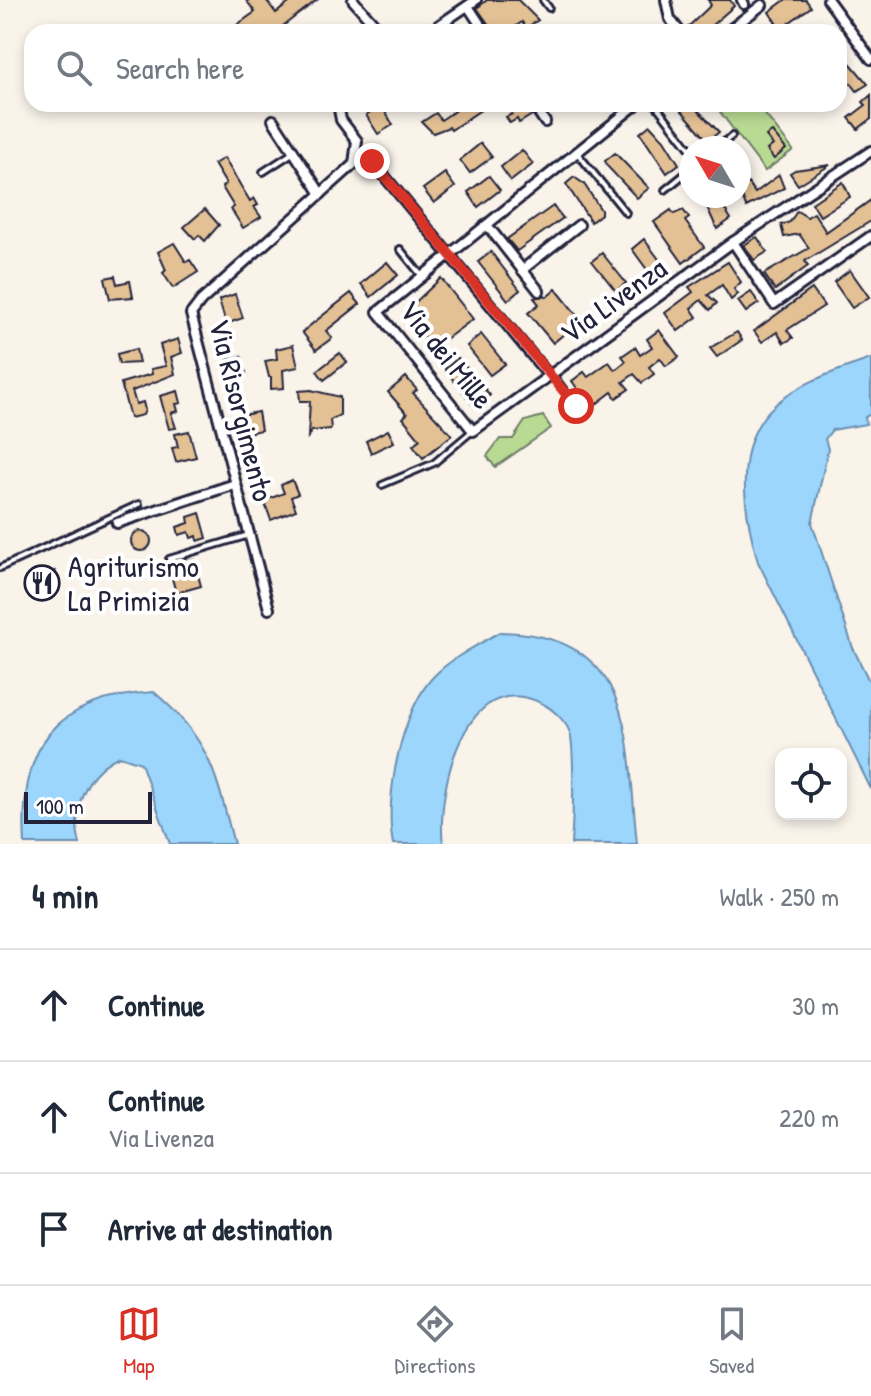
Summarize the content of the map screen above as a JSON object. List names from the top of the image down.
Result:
{
  "streets": {
    "street": ["Via Livenza", "Via dei Mille", "Via Risorgimento"]
  },
  "crossings": [
    ["Via Livenza", "Via dei Mille"],
    ["Via Livenza", "Via Risorgimento"]
  ],
  "places": {
    "restaurant": ["Agriturismo La Primizia"]
  },
  "scale_bar": "100 m",
  "north": "top left",
  "page": {
    "search": "Search here",
    "scale": "100 m",
    "heading": ["4 min", "Walk · 250 m"],
    "list": [
      ["Continue", "30 m"],
      ["Continue", "Via Livenza", "220 m"],
      "Arrive at destination"
    ],
    "nav": ["Map", "Directions", "Saved"]
  }
}
